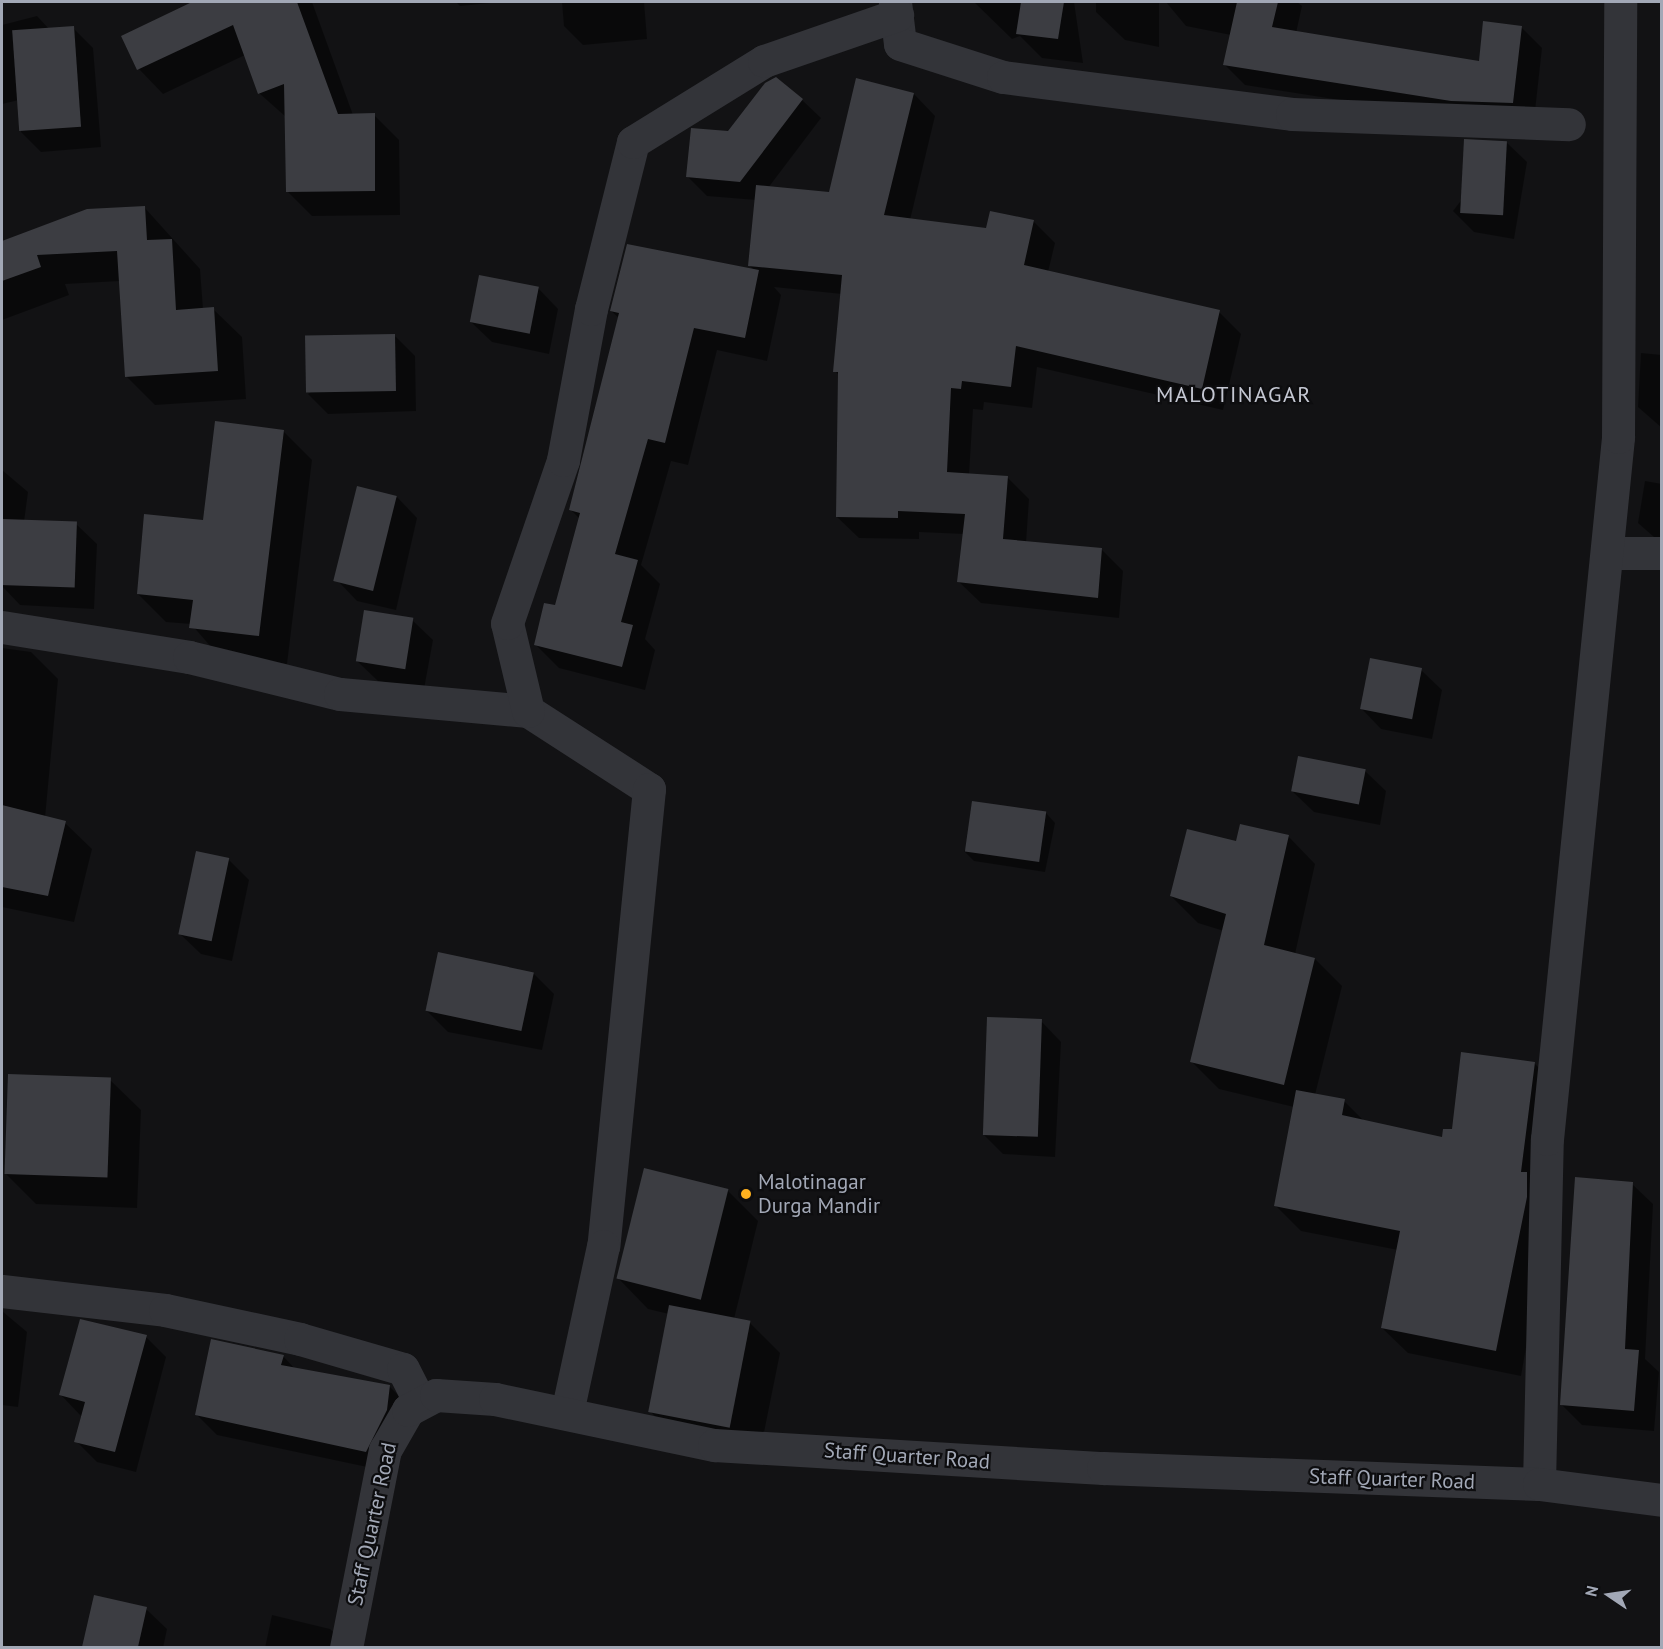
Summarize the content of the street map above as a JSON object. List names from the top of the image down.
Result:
{
  "streets": {
    "street": ["Staff Quarter Road"]
  },
  "districts": ["MALOTINAGAR"],
  "places": ["Malotinagar Durga Mandir"],
  "north": "left"
}
